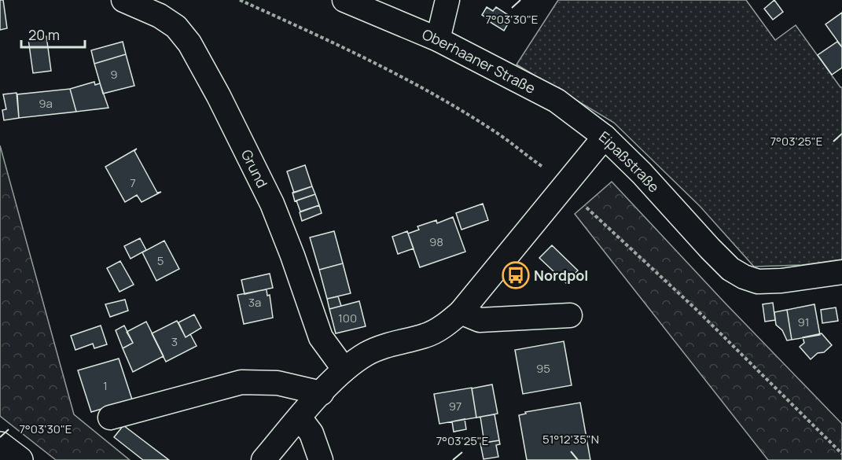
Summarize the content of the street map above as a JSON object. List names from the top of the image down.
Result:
{
  "streets": {
    "street": ["Oberhaaner Straße", "Grund", "Eipaßstraße"]
  },
  "crossings": [
    ["Oberhaaner Straße", "Eipaßstraße"],
    ["Grund", "Eipaßstraße"]
  ],
  "places": {
    "bus stop": ["Nordpol"]
  },
  "house_numbers": [
    "9",
    "9a",
    "7",
    "98",
    "5",
    "3a",
    "100",
    "91",
    "3",
    "95",
    "1",
    "97"
  ],
  "scale_bar": "20 m",
  "coordinates": ["7°03'30\"E", "7°03'25\"E", "51°12'35\"N"]
}
